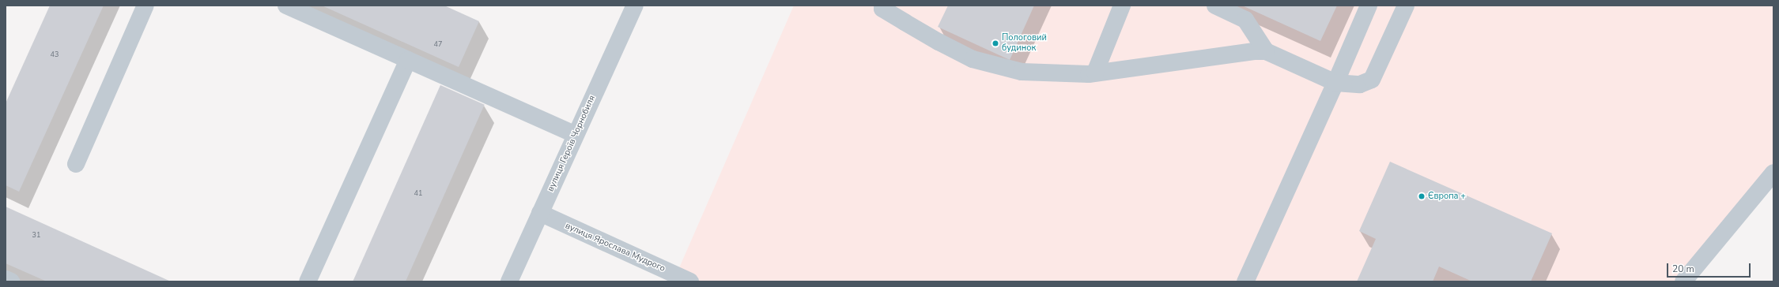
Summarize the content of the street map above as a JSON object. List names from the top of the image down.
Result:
{
  "streets": {
    "street": ["вулиця Героїв Чорнобиля", "вулиця Ярослава Мудрого"]
  },
  "crossings": [
    ["вулиця Героїв Чорнобиля", "вулиця Ярослава Мудрого"]
  ],
  "places": ["Пологовий будинок", "Європа +"],
  "house_numbers": [
    "47",
    "43",
    "41",
    "31"
  ],
  "scale_bar": "20 m"
}
